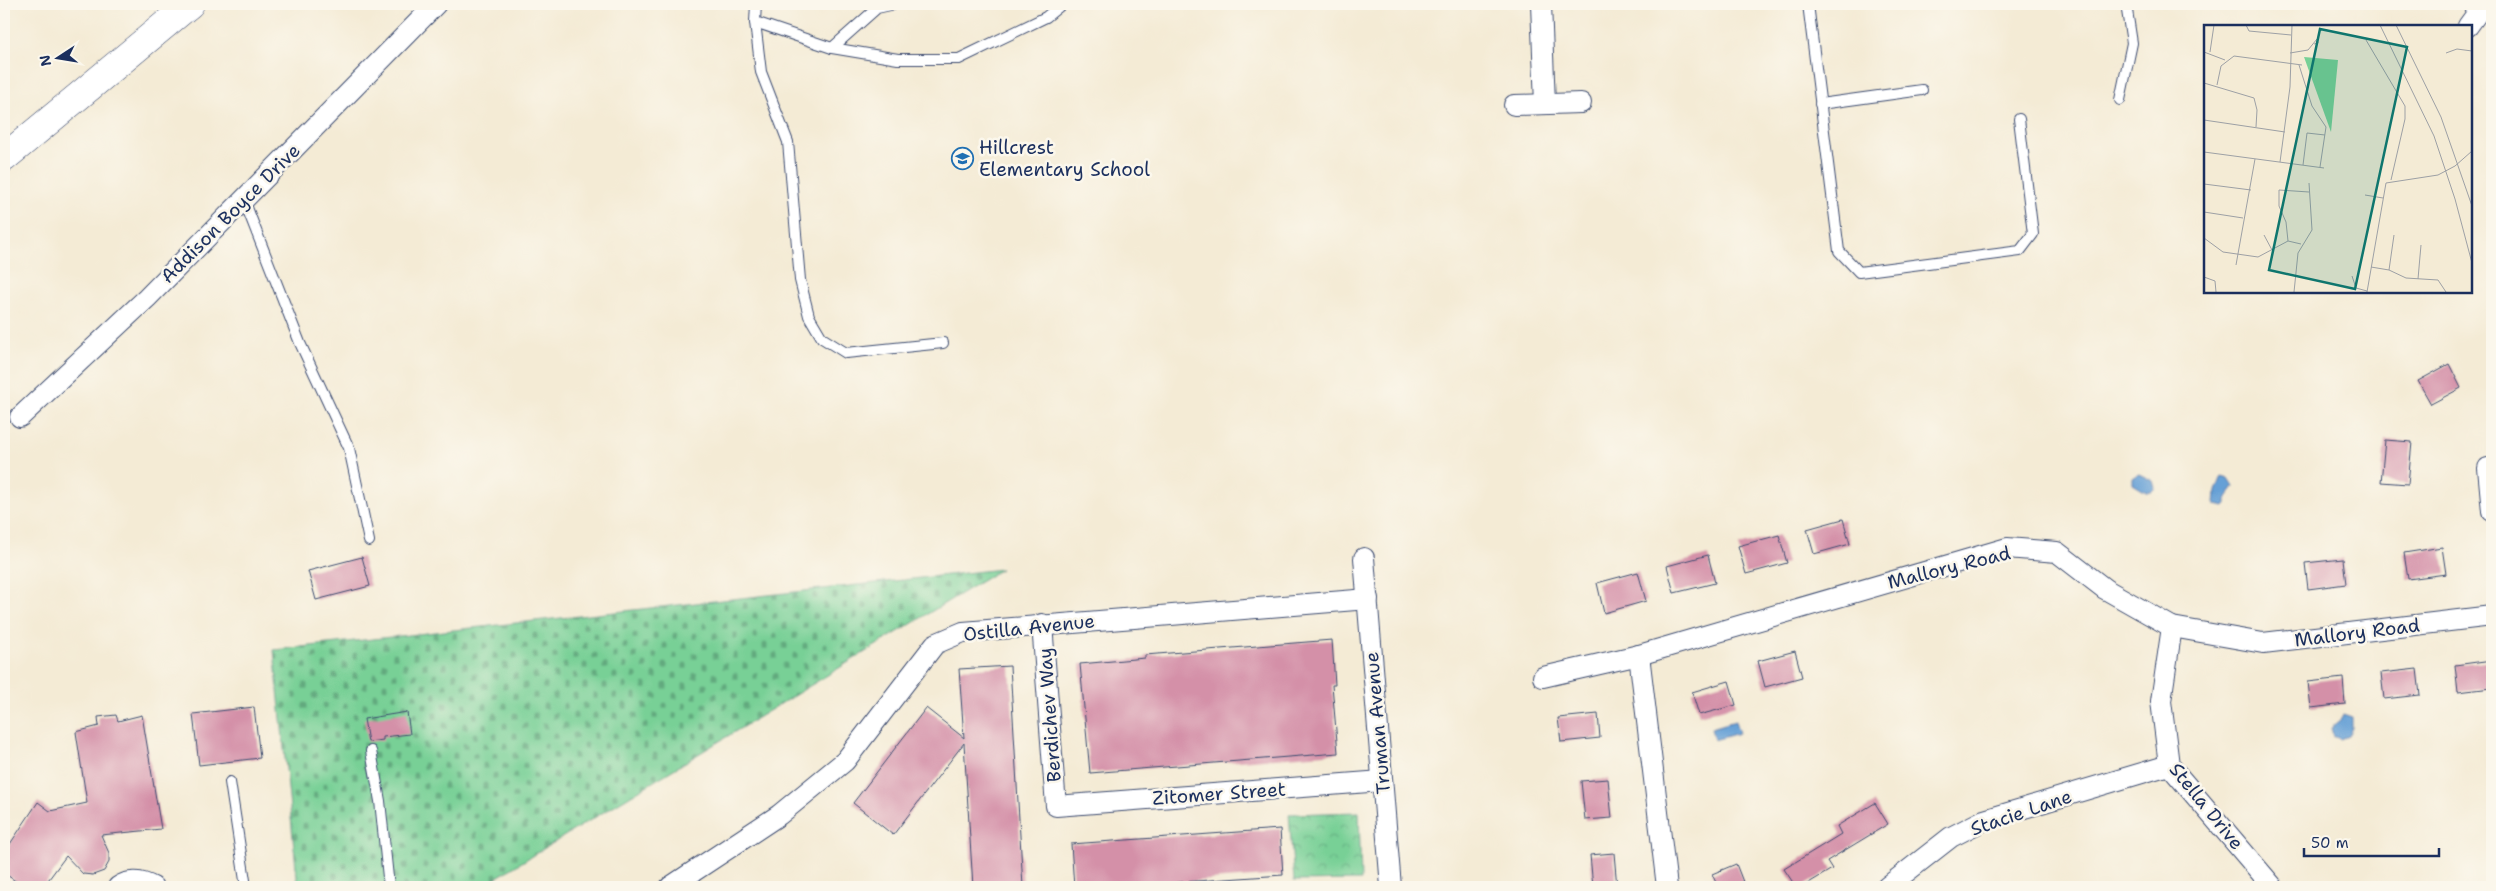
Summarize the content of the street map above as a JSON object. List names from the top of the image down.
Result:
{
  "streets": {
    "street": [
      "Addison Boyce Drive",
      "Mallory Road",
      "Ostilla Avenue",
      "Berdichev Way",
      "Truman Avenue",
      "Zitomer Street",
      "Stella Drive",
      "Stacie Lane"
    ]
  },
  "crossings": [
    ["Mallory Road", "Stella Drive"],
    ["Ostilla Avenue", "Berdichev Way"],
    ["Ostilla Avenue", "Truman Avenue"],
    ["Berdichev Way", "Zitomer Street"],
    ["Truman Avenue", "Zitomer Street"],
    ["Stella Drive", "Stacie Lane"]
  ],
  "places": {
    "school or university": ["Hillcrest Elementary School"]
  },
  "scale_bar": "50 m",
  "north": "left"
}
